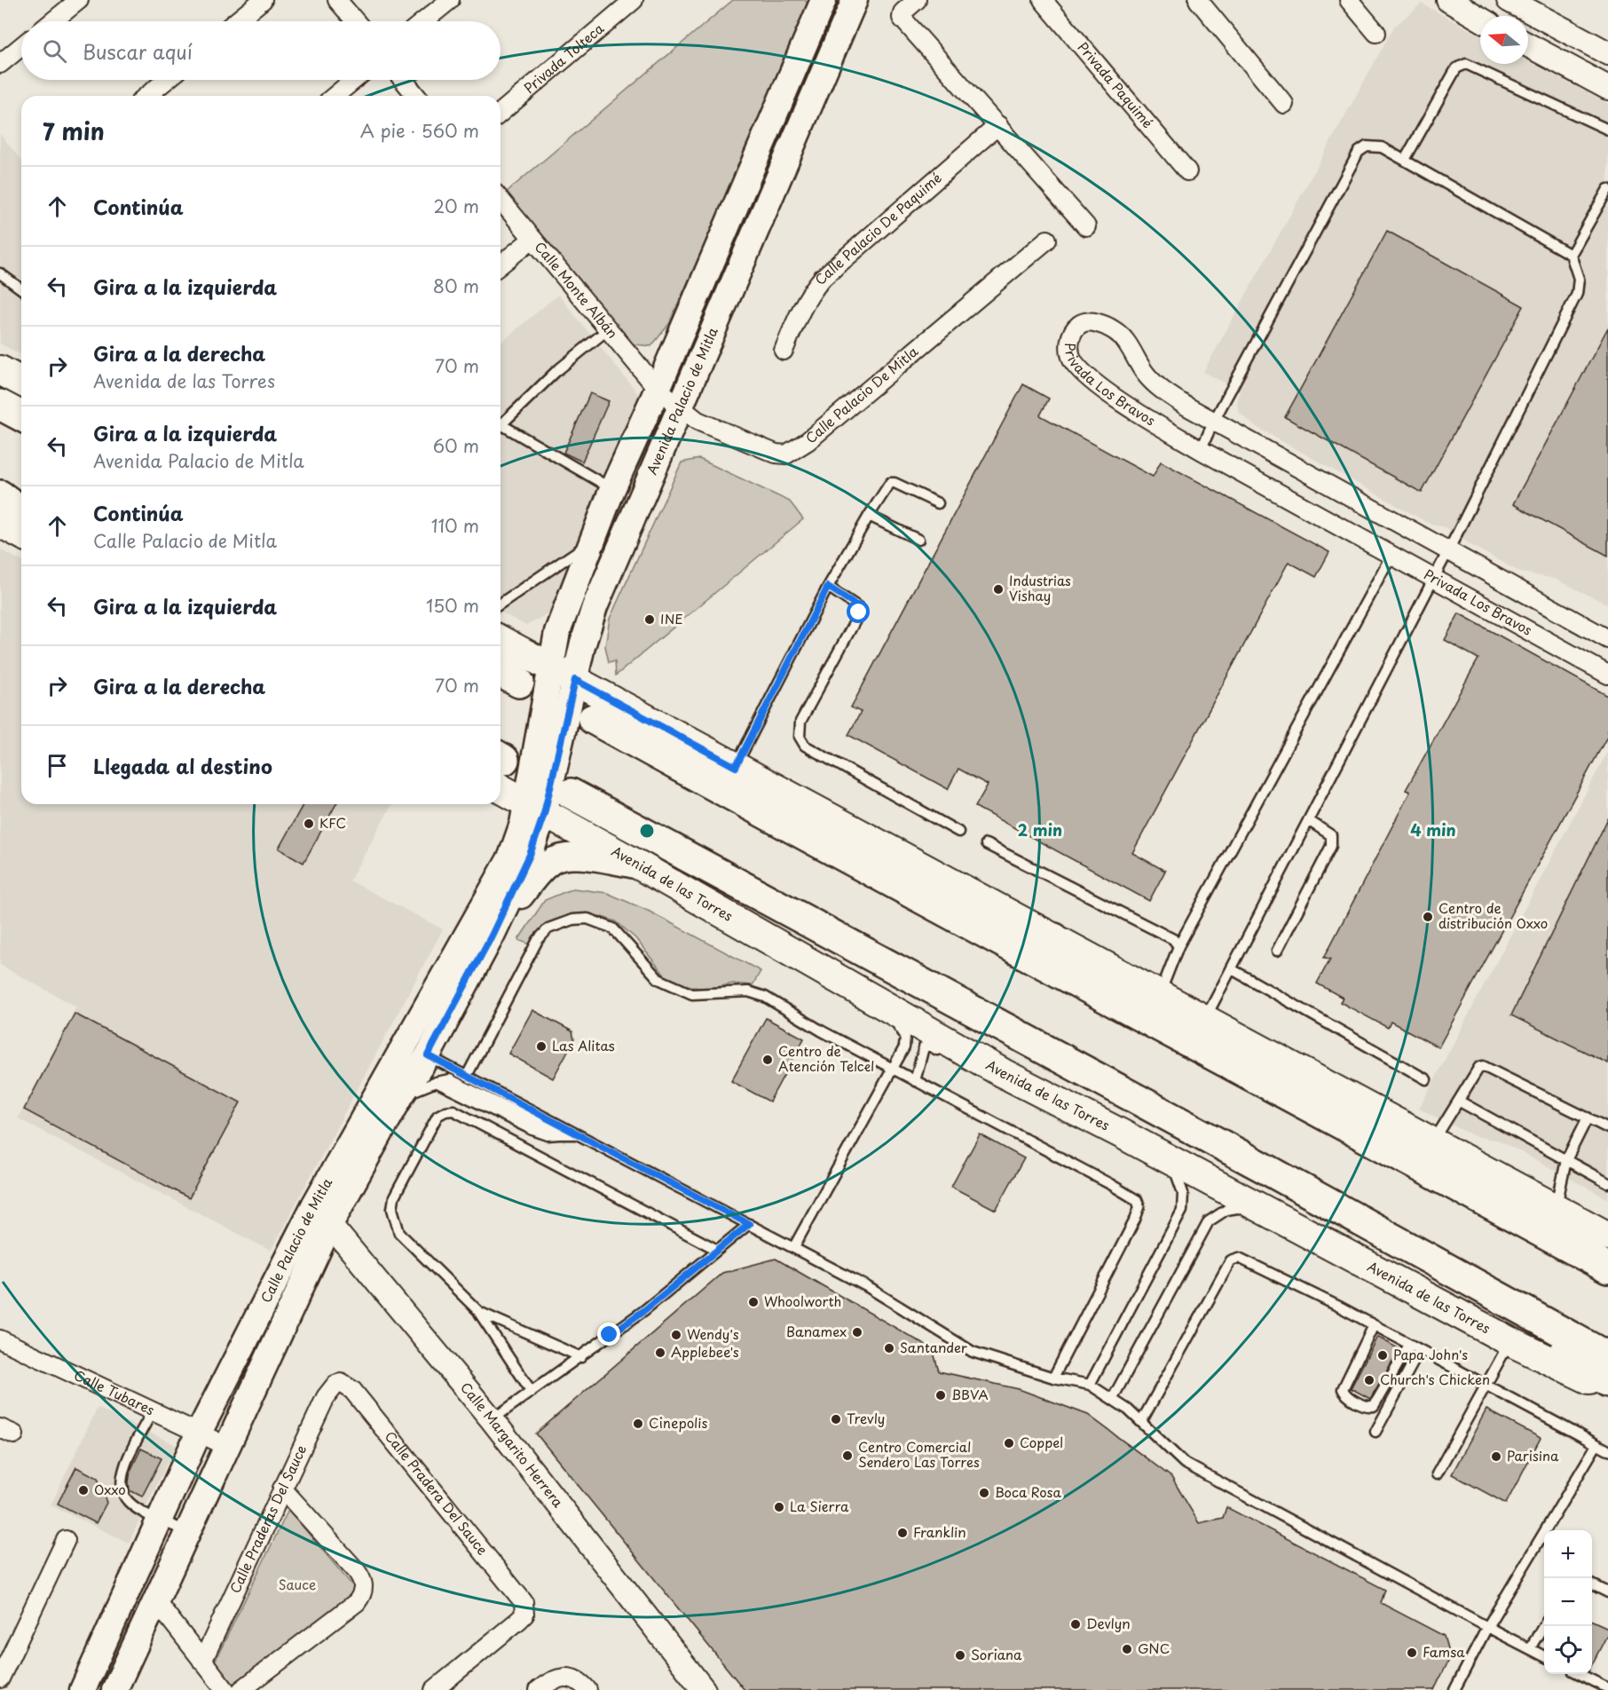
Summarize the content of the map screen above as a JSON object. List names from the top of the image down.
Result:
{
  "streets": {
    "main road": ["Avenida Palacio de Mitla", "Avenida de las Torres", "Calle Palacio de Mitla"],
    "street": [
      "Privada Tolteca",
      "Privada Paquimé",
      "Calle Palacio De Paquimé",
      "Calle Monte Albán",
      "Privada Los Bravos",
      "Calle Palacio De Mitla",
      "Calle Tubares",
      "Calle Margarito Herrera",
      "Calle Pradera Del Sauce",
      "Calle Praderas Del Sauce"
    ]
  },
  "crossings": [
    ["Calle Monte Albán", "Calle Palacio De Mitla"],
    ["Calle Monte Albán", "Avenida Palacio de Mitla"],
    ["Calle Palacio De Mitla", "Avenida Palacio de Mitla"],
    ["Avenida Palacio de Mitla", "Avenida de las Torres"],
    ["Avenida Palacio de Mitla", "Calle Palacio de Mitla"],
    ["Avenida de las Torres", "Calle Palacio de Mitla"],
    ["Calle Palacio de Mitla", "Calle Tubares"],
    ["Calle Palacio de Mitla", "Calle Margarito Herrera"],
    ["Calle Pradera Del Sauce", "Calle Praderas Del Sauce"]
  ],
  "parks": ["Sauce"],
  "places": [
    "Industrias Vishay",
    "INE",
    "KFC",
    "Centro de distribución Oxxo",
    "Las Alitas",
    "Centro de Atención Telcel",
    "Whoolworth",
    "Banamex",
    "Wendy's",
    "Santander",
    "Applebee's",
    "Papa John's",
    "Church's Chicken",
    "BBVA",
    "Trevly",
    "Cinepolis",
    "Coppel",
    "Centro Comercial Sendero Las Torres",
    "Parisina",
    "Oxxo",
    "Boca Rosa",
    "La Sierra",
    "Franklin",
    "Devlyn",
    "GNC",
    "Famsa",
    "Soriana"
  ],
  "north": "left",
  "page": {
    "search": "Buscar aquí",
    "heading": ["7 min", "A pie · 560 m"],
    "list": [
      ["Continúa", "20 m"],
      ["Gira a la izquierda", "80 m"],
      ["Gira a la derecha", "Avenida de las Torres", "70 m"],
      ["Gira a la izquierda", "Avenida Palacio de Mitla", "60 m"],
      ["Continúa", "Calle Palacio de Mitla", "110 m"],
      ["Gira a la izquierda", "150 m"],
      ["Gira a la derecha", "70 m"],
      "Llegada al destino"
    ],
    "map_buttons": ["+", "−"]
  },
  "rings": ["2 min", "4 min"]
}
